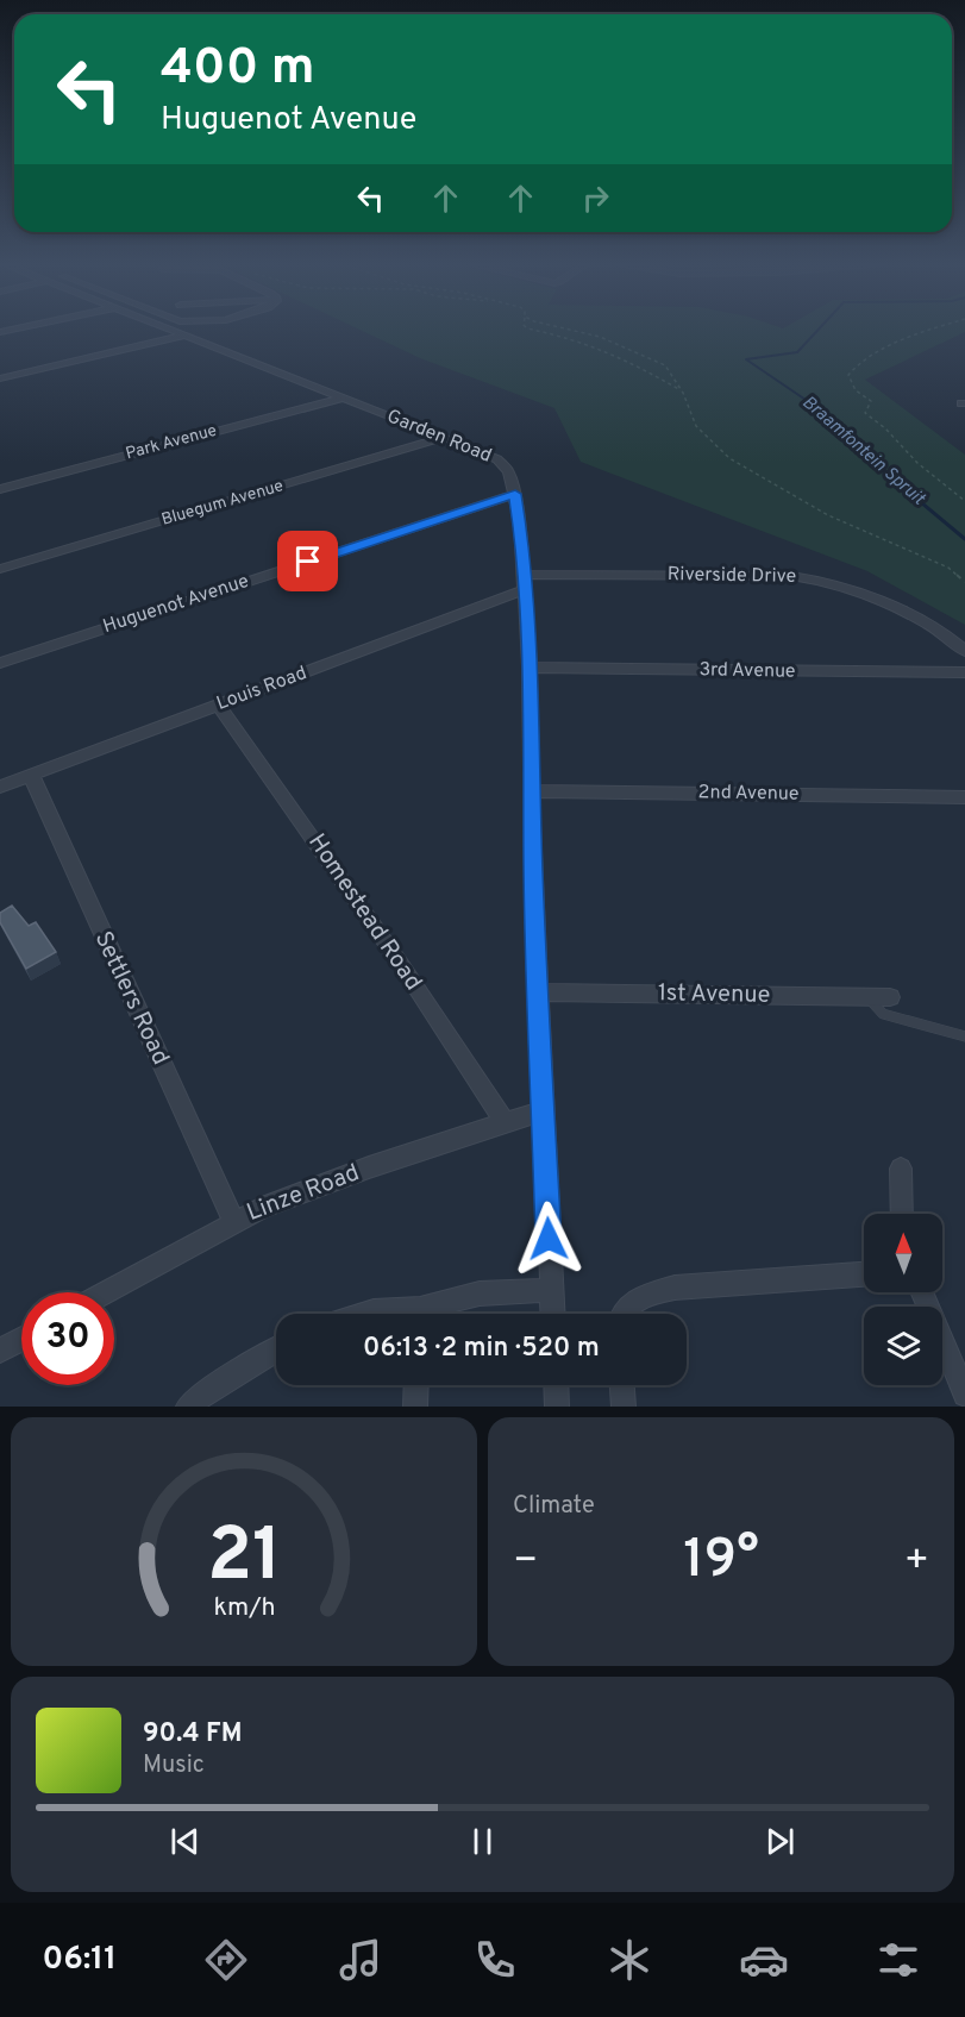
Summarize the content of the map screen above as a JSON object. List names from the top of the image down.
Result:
{
  "streets": {
    "street": [
      "Garden Road",
      "Park Avenue",
      "Bluegum Avenue",
      "Riverside Drive",
      "Huguenot Avenue",
      "3rd Avenue",
      "Louis Road",
      "2nd Avenue",
      "Homestead Road",
      "1st Avenue",
      "Settlers Road",
      "Linze Road"
    ]
  },
  "crossings": [
    ["Garden Road", "Park Avenue"],
    ["Garden Road", "Bluegum Avenue"],
    ["Garden Road", "Riverside Drive"],
    ["Garden Road", "Huguenot Avenue"],
    ["Garden Road", "3rd Avenue"],
    ["Garden Road", "Louis Road"],
    ["Garden Road", "2nd Avenue"],
    ["Garden Road", "1st Avenue"],
    ["Garden Road", "Linze Road"],
    ["Riverside Drive", "Louis Road"],
    ["Louis Road", "Homestead Road"],
    ["Louis Road", "Settlers Road"],
    ["Homestead Road", "Linze Road"],
    ["Settlers Road", "Linze Road"]
  ],
  "water": ["Braamfontein Spruit"],
  "north": "top",
  "page": {
    "turn": ["400 m", "Huguenot Avenue"],
    "limit": "30",
    "trip": "06:13 · 2 min · 520 m",
    "tile": "Climate",
    "heat": ["−", "19°", "+"],
    "song": ["90.4 FM", "Music"],
    "tabs": "06:11",
    "gauge": ["21", "km/h"]
  }
}
